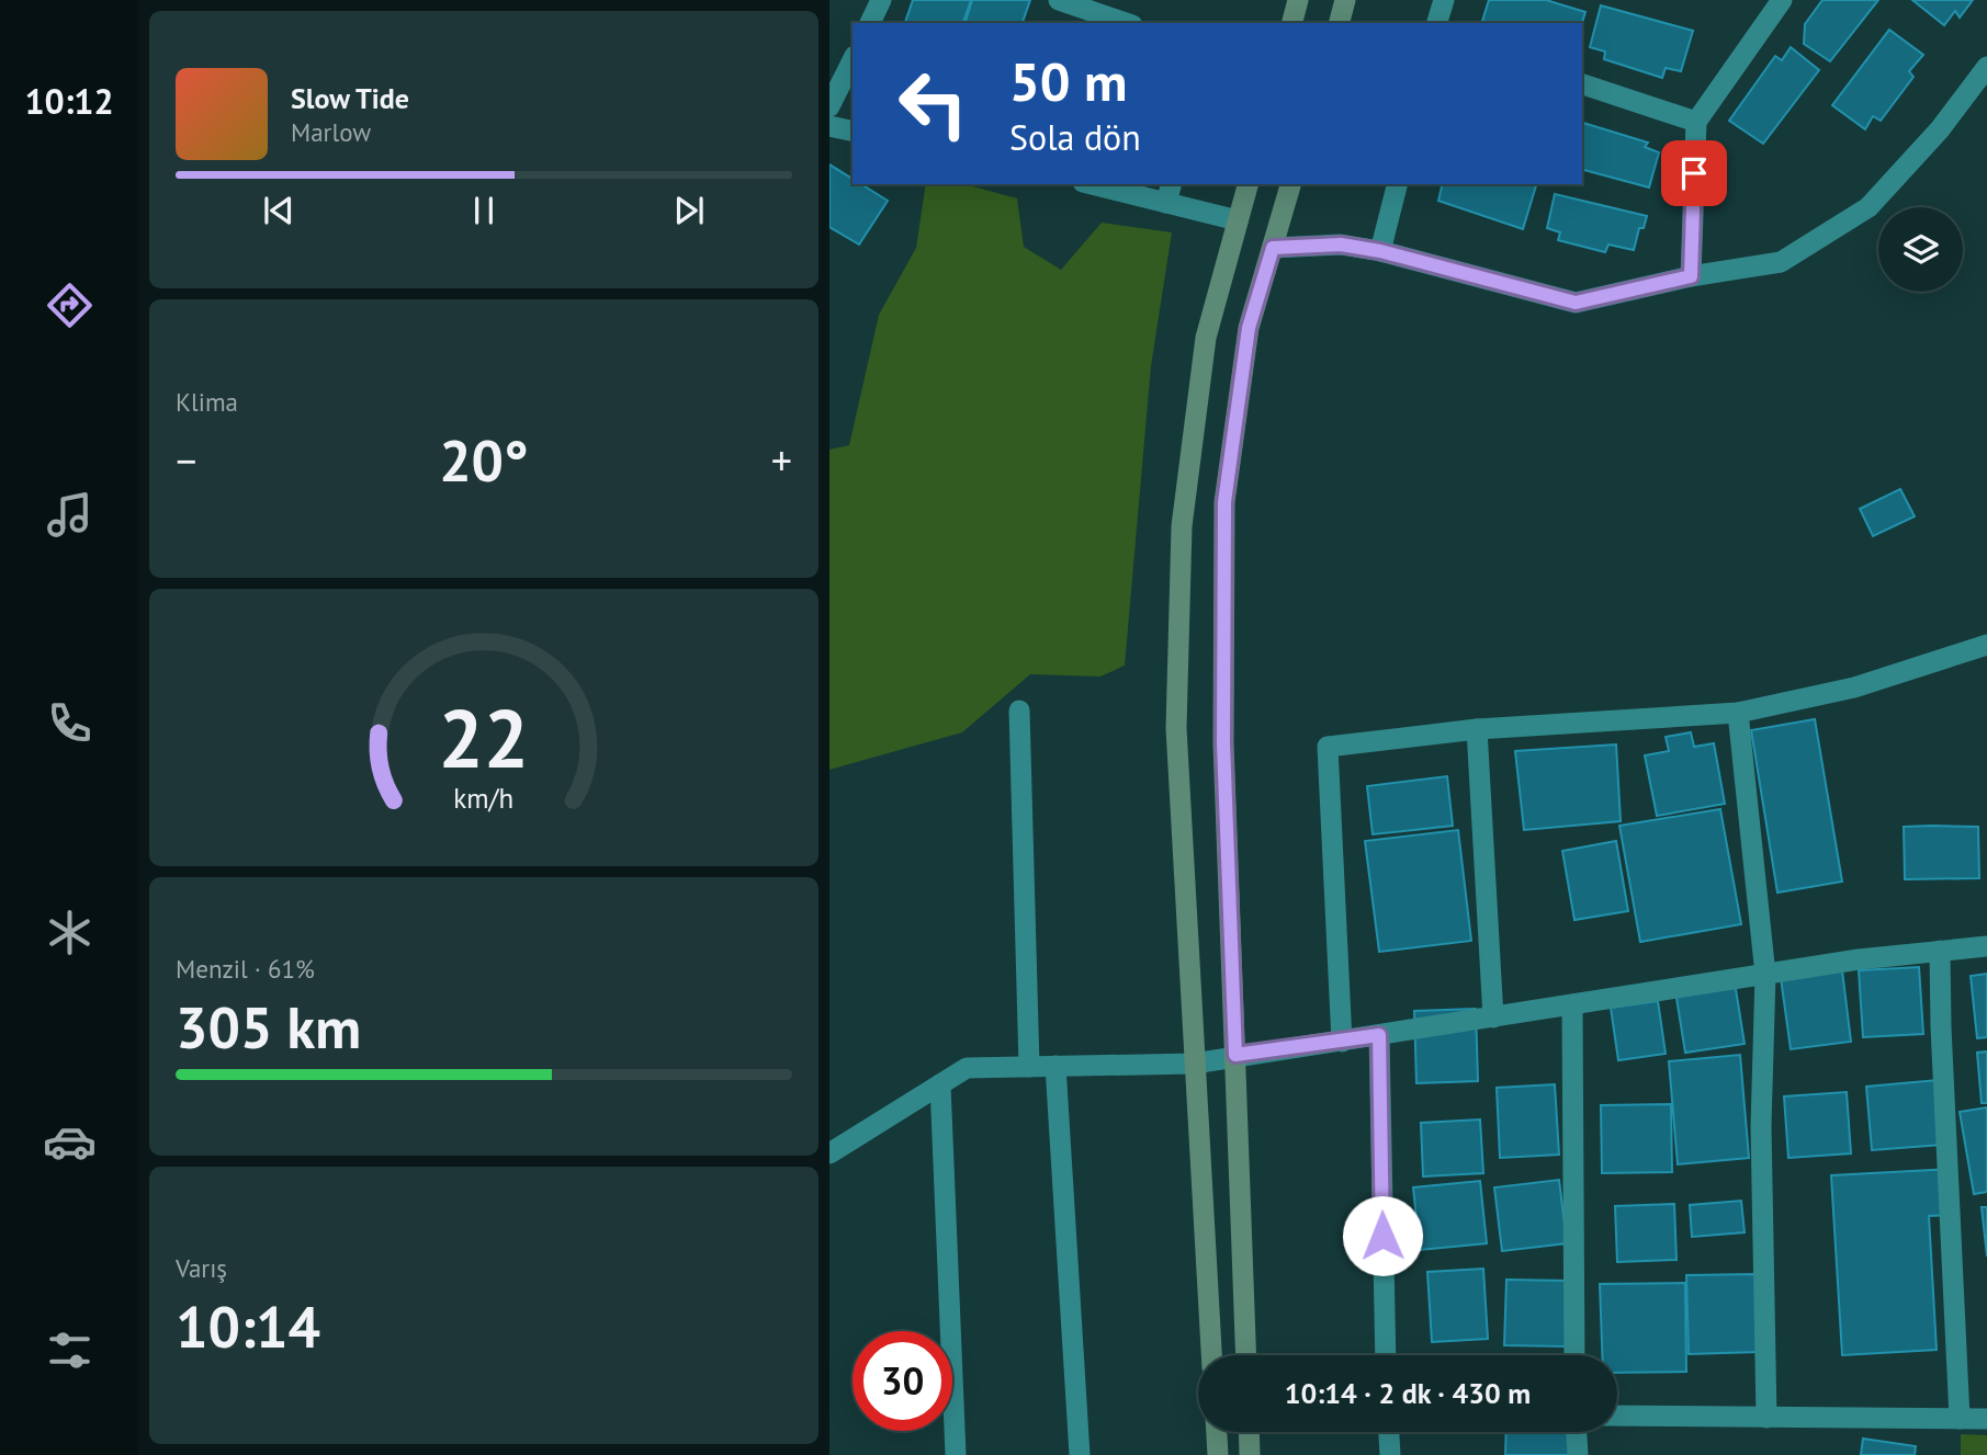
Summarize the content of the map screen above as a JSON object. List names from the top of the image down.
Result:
{
  "page": {
    "tabs": "10:12",
    "turn": ["50 m", "Sola dön"],
    "song": ["Slow Tide", "Marlow"],
    "tile": [
      "Klima",
      ["Menzil · 61%", "305 km"],
      ["Varış", "10:14"]
    ],
    "heat": ["−", "20°", "+"],
    "limit": "30",
    "trip": "10:14 · 2 dk · 430 m",
    "gauge": ["22", "km/h"]
  }
}
